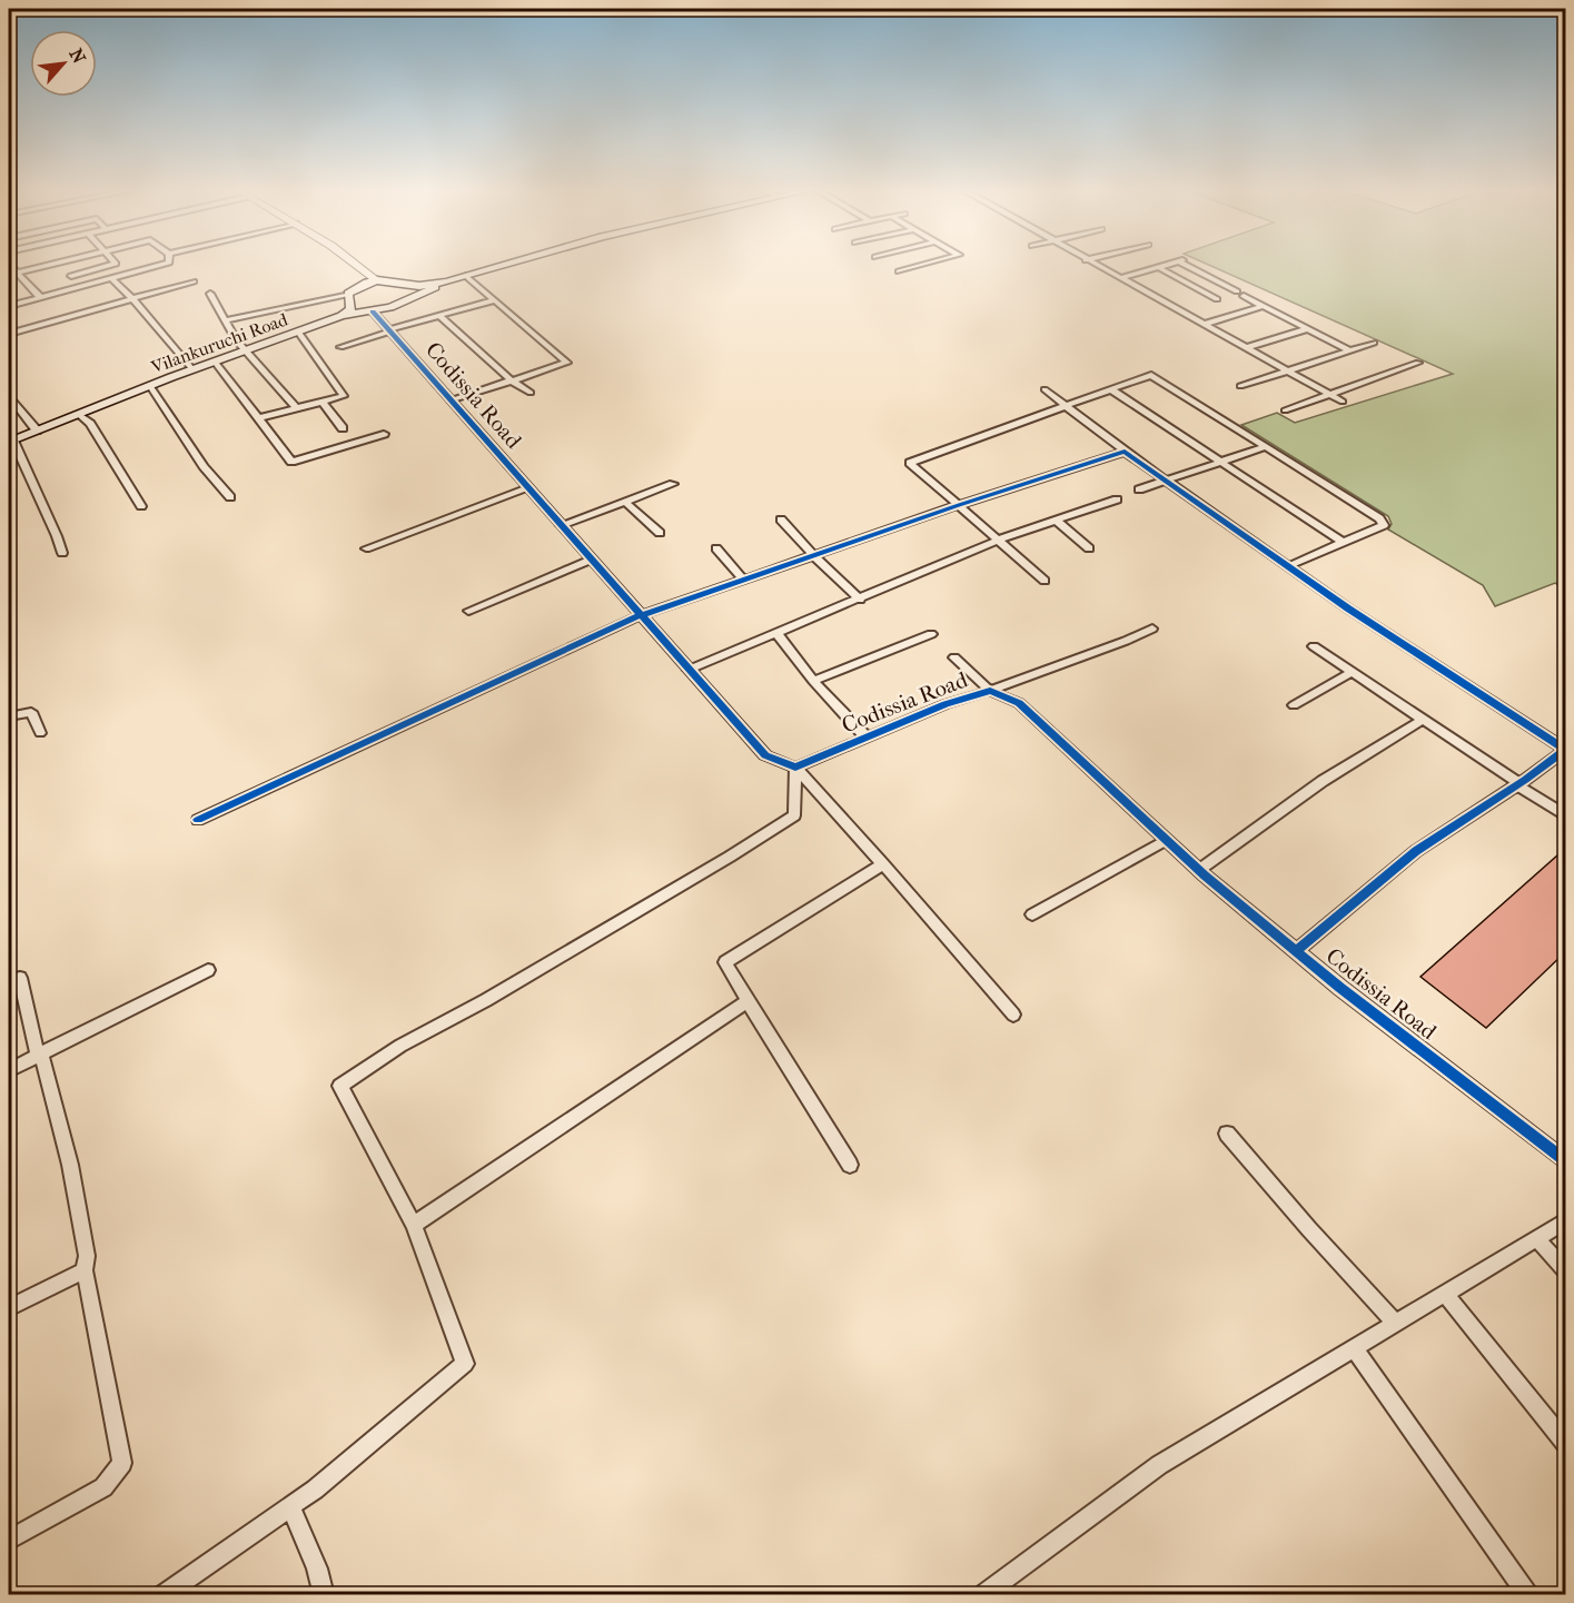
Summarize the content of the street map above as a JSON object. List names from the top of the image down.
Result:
{
  "streets": {
    "main road": ["Vilankuruchi Road"],
    "street": ["Codissia Road"]
  },
  "crossings": [
    ["Vilankuruchi Road", "Codissia Road"]
  ],
  "north": "top right"
}
